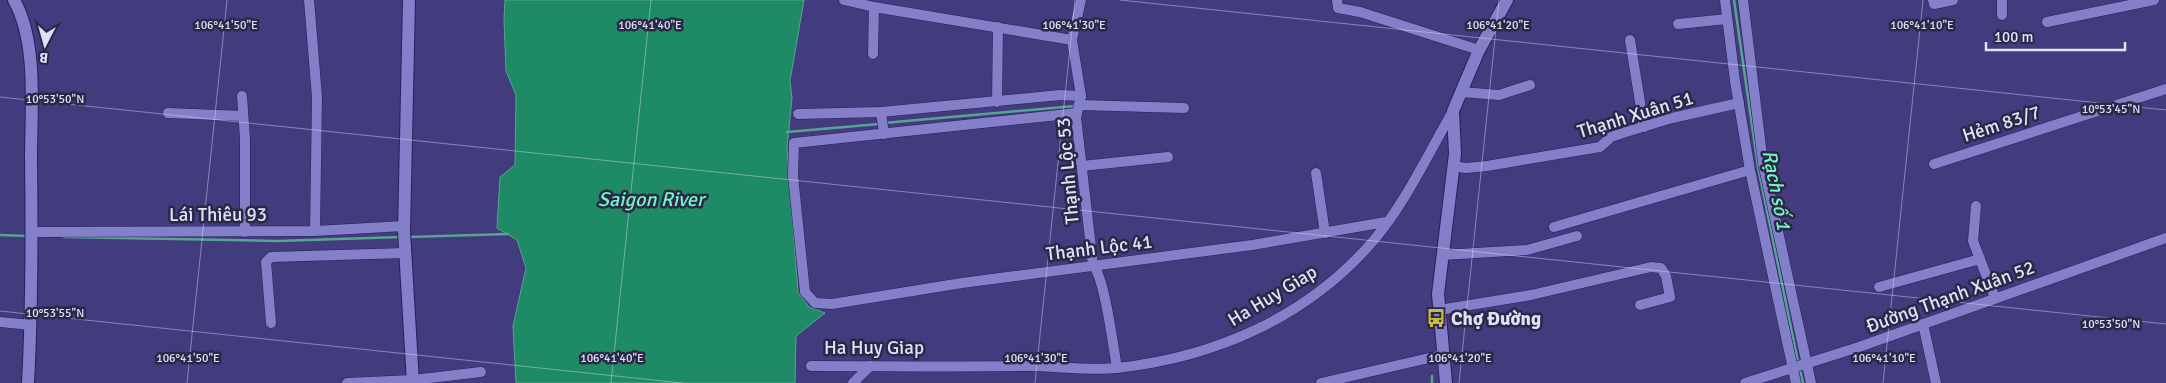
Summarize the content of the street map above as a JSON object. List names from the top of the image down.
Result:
{
  "streets": {
    "street": [
      "Thạnh Xuân 51",
      "Hẻm 83/7",
      "Thạnh Lộc 53",
      "Lái Thiêu 93",
      "Thạnh Lộc 41",
      "Ha Huy Giap",
      "Đường Thạnh Xuân 52"
    ]
  },
  "crossings": [
    ["Thạnh Lộc 53", "Thạnh Lộc 41"],
    ["Thạnh Lộc 53", "Ha Huy Giap"],
    ["Thạnh Lộc 41", "Ha Huy Giap"]
  ],
  "water": ["Rạch số 1", "Saigon River"],
  "places": {
    "bus stop": ["Chợ Đường"]
  },
  "scale_bar": "100 m",
  "north": "bottom",
  "coordinates": [
    "106°41'50\"E",
    "106°41'40\"E",
    "106°41'30\"E",
    "106°41'20\"E",
    "106°41'10\"E",
    "10°53'50\"N",
    "10°53'45\"N",
    "10°53'55\"N"
  ]
}
